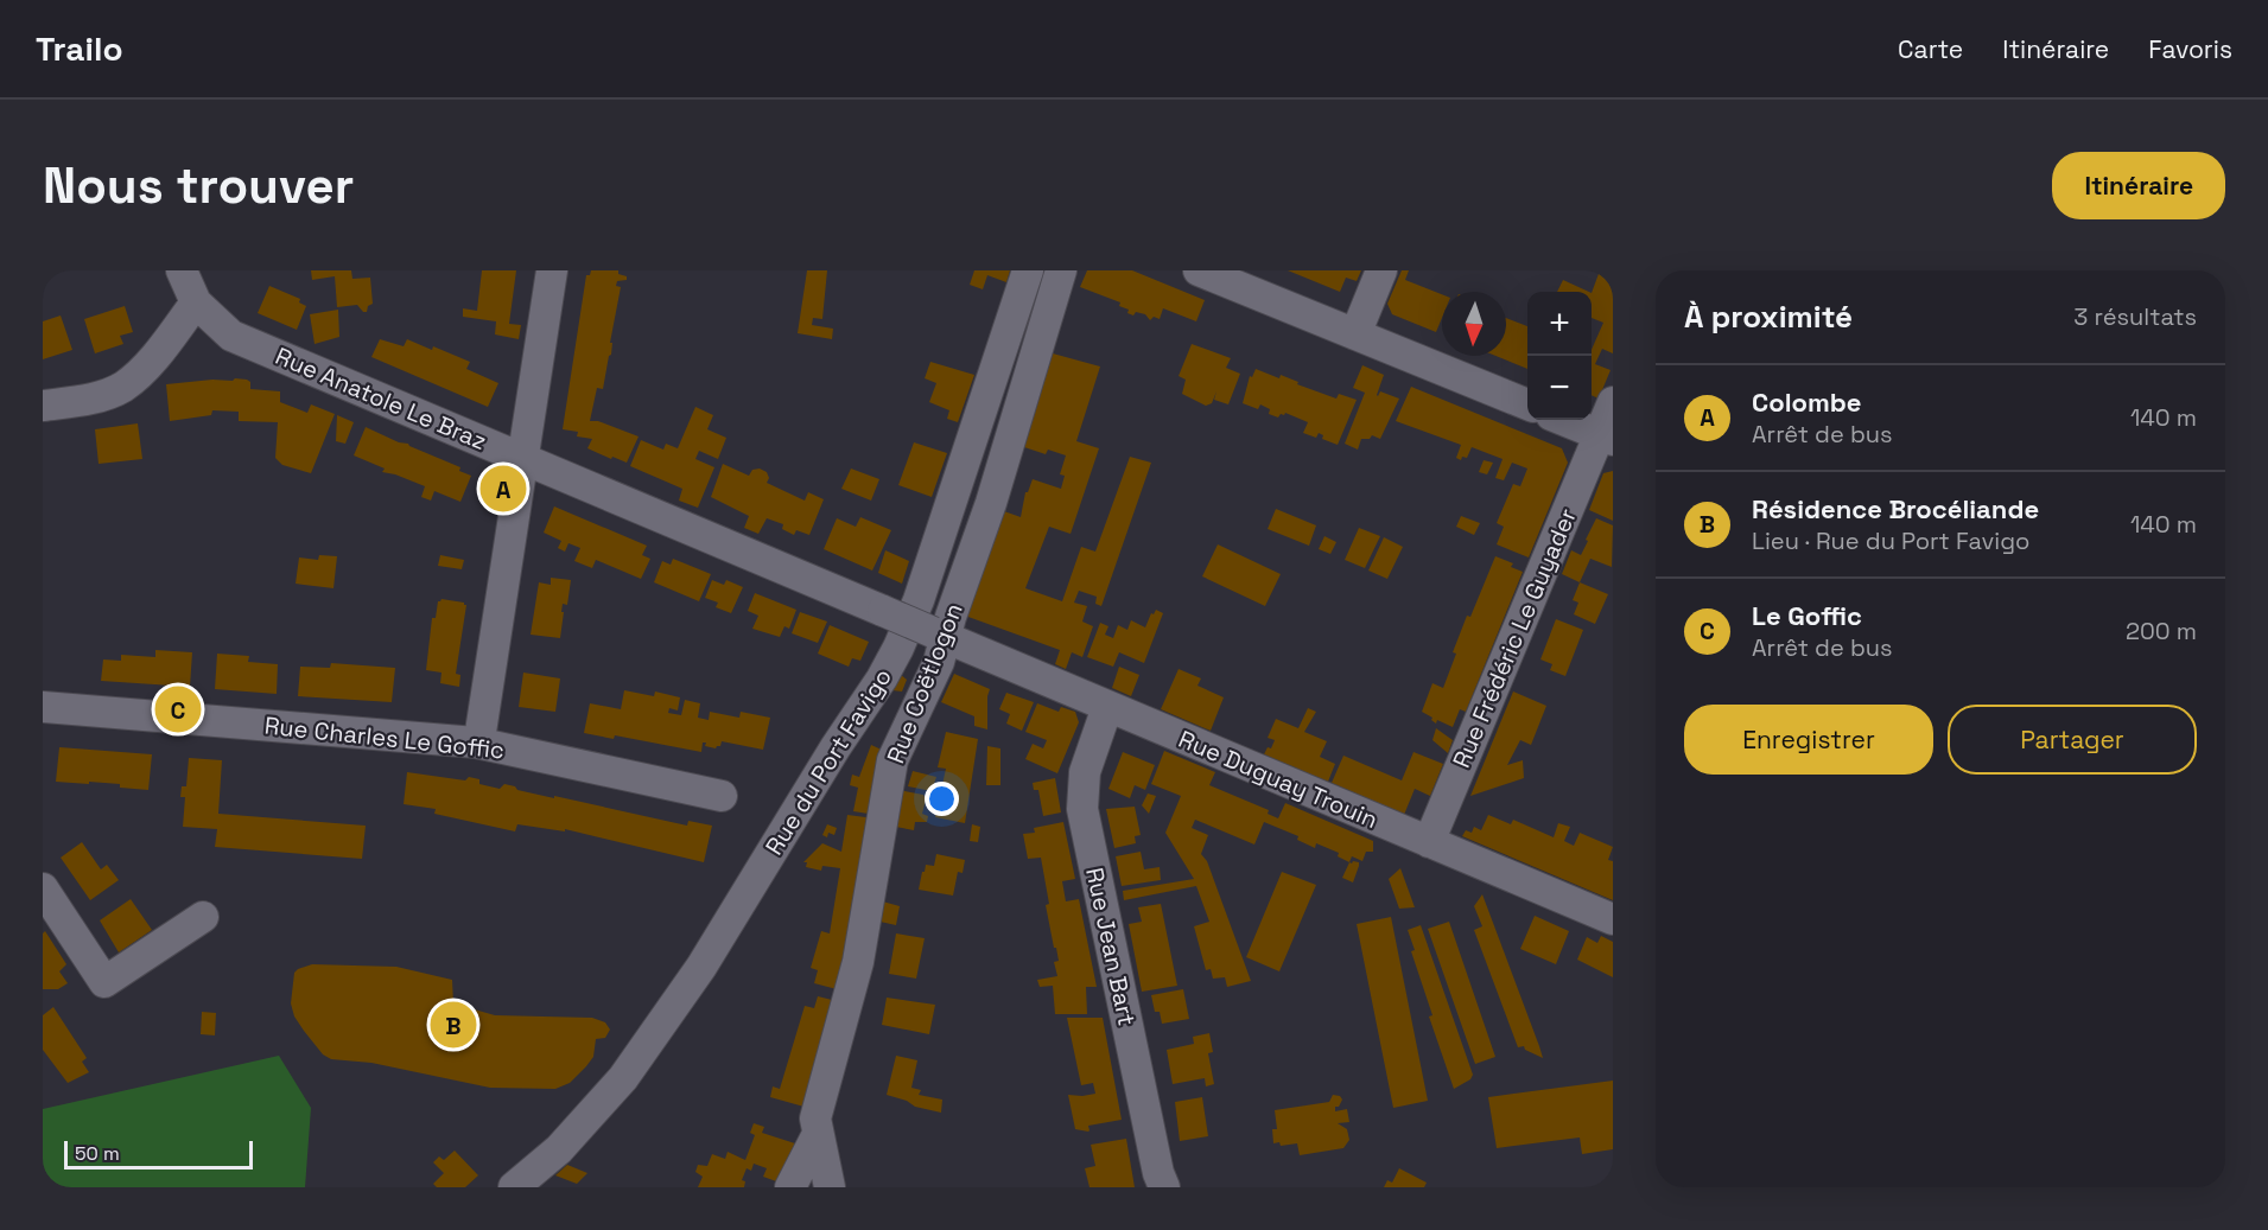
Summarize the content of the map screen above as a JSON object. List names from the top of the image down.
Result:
{
  "streets": {
    "street": [
      "Rue Anatole Le Braz",
      "Rue Frédéric Le Guyader",
      "Rue Coëtlogon",
      "Rue Charles Le Goffic",
      "Rue du Port Favigo",
      "Rue Duguay Trouin",
      "Rue Jean Bart"
    ]
  },
  "crossings": [
    ["Rue Anatole Le Braz", "Rue Coëtlogon"],
    ["Rue Anatole Le Braz", "Rue Duguay Trouin"],
    ["Rue Frédéric Le Guyader", "Rue Duguay Trouin"],
    ["Rue Coëtlogon", "Rue Duguay Trouin"],
    ["Rue Duguay Trouin", "Rue Jean Bart"]
  ],
  "scale_bar": "50 m",
  "north": "bottom",
  "page": {
    "header": "Trailo",
    "nav": ["Carte", "Itinéraire", "Favoris"],
    "buttons": [
      "Itinéraire",
      ["Enregistrer", "Partager"]
    ],
    "title": "Nous trouver",
    "heading": ["À proximité", "3 résultats"],
    "map_buttons": ["+", "−"],
    "list": [
      {
        "mark": "A",
        "name": "Colombe",
        "note": "Arrêt de bus",
        "value": "140 m"
      },
      {
        "mark": "B",
        "name": "Résidence Brocéliande",
        "note": "Lieu · Rue du Port Favigo",
        "value": "140 m"
      },
      {
        "mark": "C",
        "name": "Le Goffic",
        "note": "Arrêt de bus",
        "value": "200 m"
      }
    ],
    "pins": ["A", "C", "B"],
    "scale": "50 m"
  }
}
